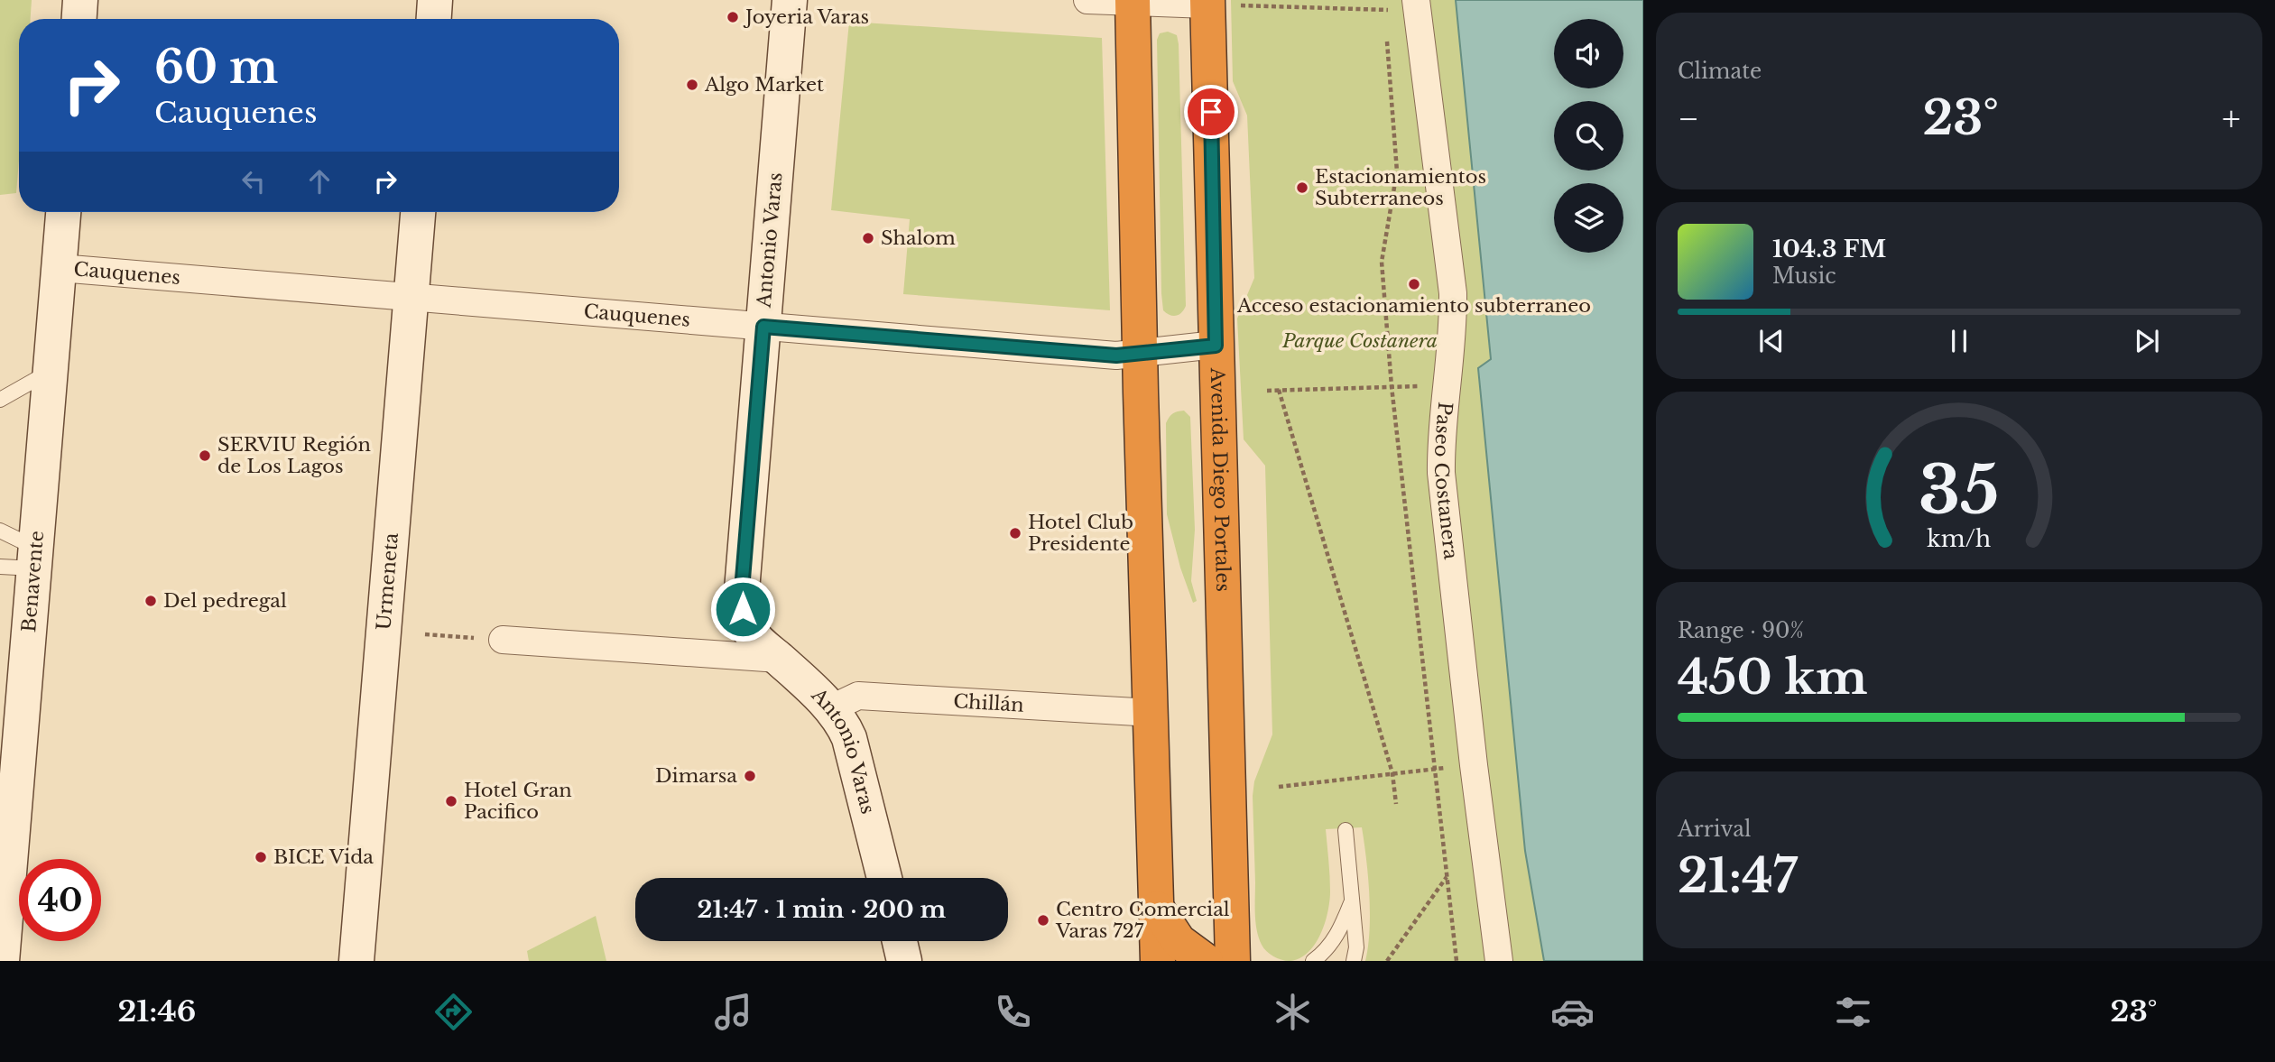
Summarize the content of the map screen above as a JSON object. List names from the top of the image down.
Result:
{
  "streets": {
    "highway": ["Avenida Diego Portales"],
    "main road": ["Antonio Varas", "Benavente", "Urmeneta"],
    "street": ["Cauquenes", "Paseo Costanera", "Chillán"]
  },
  "crossings": [
    ["Antonio Varas", "Cauquenes"],
    ["Antonio Varas", "Chillán"],
    ["Cauquenes", "Avenida Diego Portales"],
    ["Cauquenes", "Benavente"],
    ["Cauquenes", "Urmeneta"]
  ],
  "parks": ["Parque Costanera"],
  "places": [
    "Joyeria Varas",
    "Algo Market",
    "Estacionamientos Subterraneos",
    "Shalom",
    "Acceso estacionamiento subterraneo",
    "SERVIU Región de Los Lagos",
    "Hotel Club Presidente",
    "Del pedregal",
    "Dimarsa",
    "Hotel Gran Pacifico",
    "BICE Vida",
    "Centro Comercial Varas 727"
  ],
  "page": {
    "tile": [
      "Climate",
      ["Range · 90%", "450 km"],
      ["Arrival", "21:47"]
    ],
    "turn": ["60 m", "Cauquenes"],
    "heat": ["−", "23°", "+"],
    "song": ["104.3 FM", "Music"],
    "limit": "40",
    "trip": "21:47 · 1 min · 200 m",
    "tabs": ["21:46", "23°"],
    "gauge": ["35", "km/h"]
  }
}
